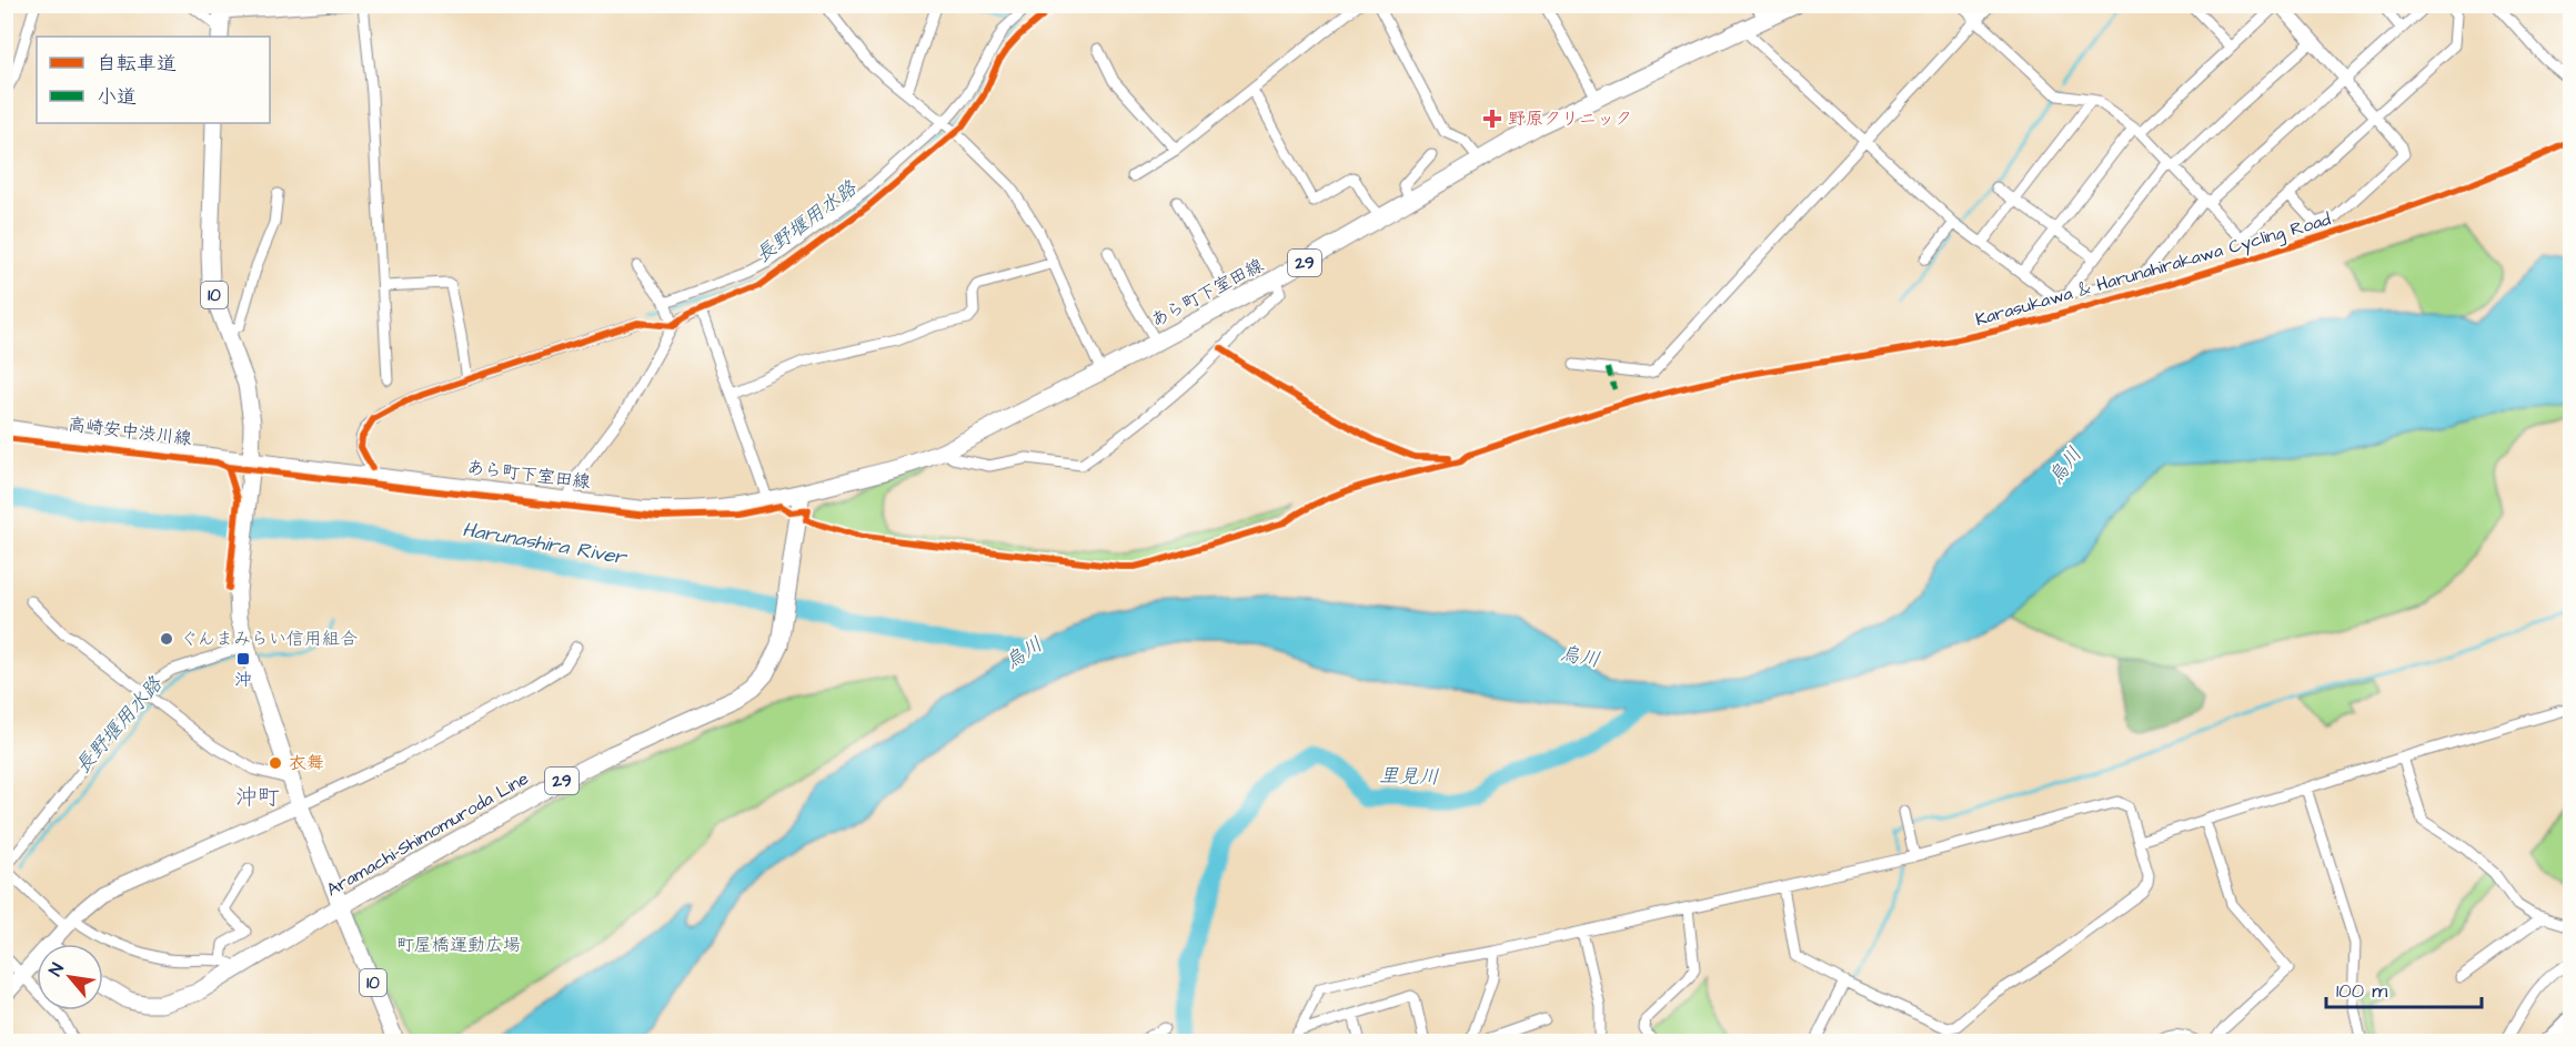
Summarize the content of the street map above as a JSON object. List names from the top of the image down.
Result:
{
  "streets": {
    "main road": [
      "29",
      "あら町下室田線",
      "10",
      "高崎安中渋川線",
      "Aramachi-Shimomuroda Line"
    ],
    "cycle path": ["Karasukawa & Harunahirakawa Cycling Road"]
  },
  "crossings": [
    ["あら町下室田線", "10"],
    ["あら町下室田線", "高崎安中渋川線"],
    ["あら町下室田線", "Aramachi-Shimomuroda Line"],
    ["10", "高崎安中渋川線"],
    ["10", "Aramachi-Shimomuroda Line"]
  ],
  "districts": ["沖町"],
  "water": [
    "長野堰用水路",
    "烏川",
    "Harunashira River",
    "里見川"
  ],
  "parks": ["町屋橋運動広場"],
  "places": {
    "health": ["野原クリニック"],
    "other": ["ぐんまみらい信用組合", "衣舞"],
    "transit": ["沖"]
  },
  "legend": ["自転車道", "小道"],
  "scale_bar": "100 m",
  "north": "top left"
}
